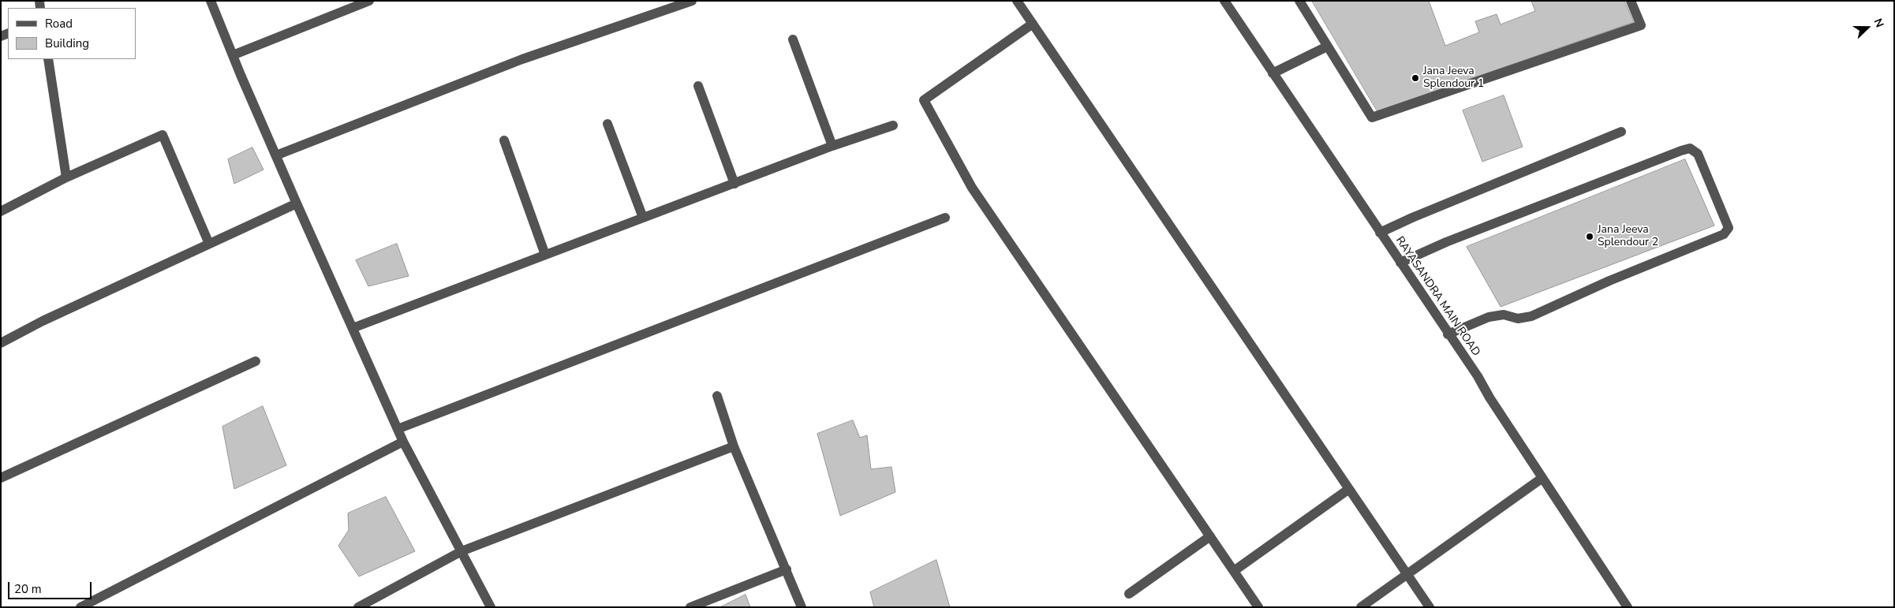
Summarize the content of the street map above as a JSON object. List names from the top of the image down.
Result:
{
  "streets": {
    "street": ["RAYASANDRA MAIN ROAD"]
  },
  "places": ["Jana Jeeva Splendour 1", "Jana Jeeva Splendour 2"],
  "legend": ["Road", "Building"],
  "scale_bar": "20 m",
  "north": "right"
}
